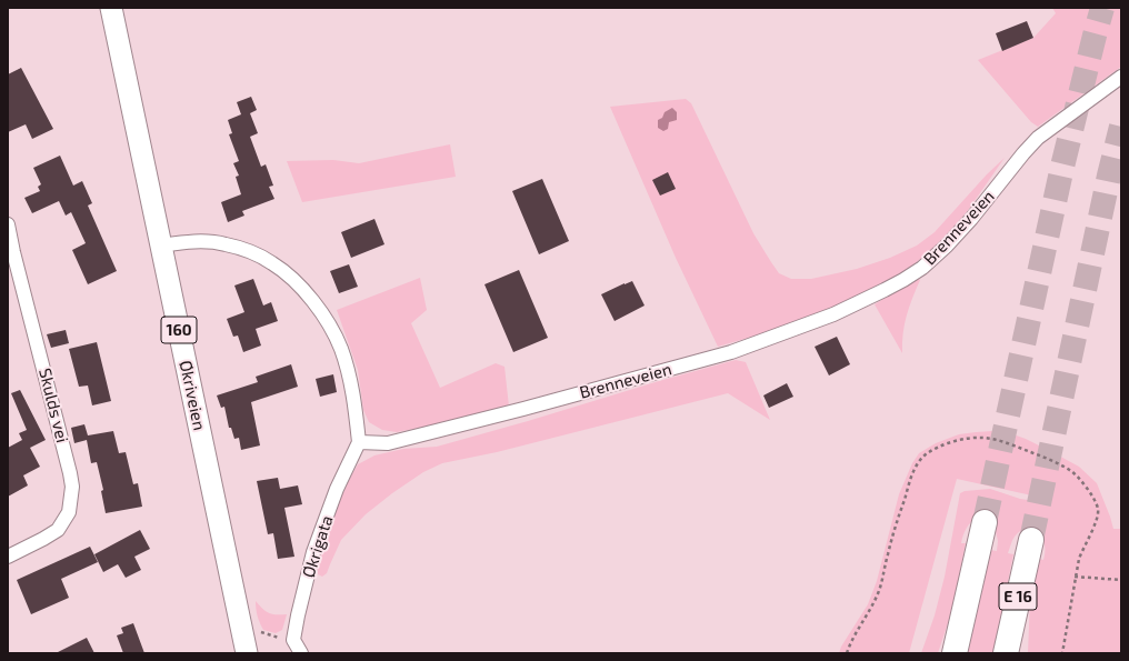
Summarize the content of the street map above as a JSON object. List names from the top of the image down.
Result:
{
  "streets": {
    "highway": ["E 16"],
    "main road": ["160", "Økriveien"],
    "street": ["Brenneveien", "Skulds vei", "Økrigata"]
  },
  "crossings": [
    ["Brenneveien", "Økrigata"]
  ]
}
